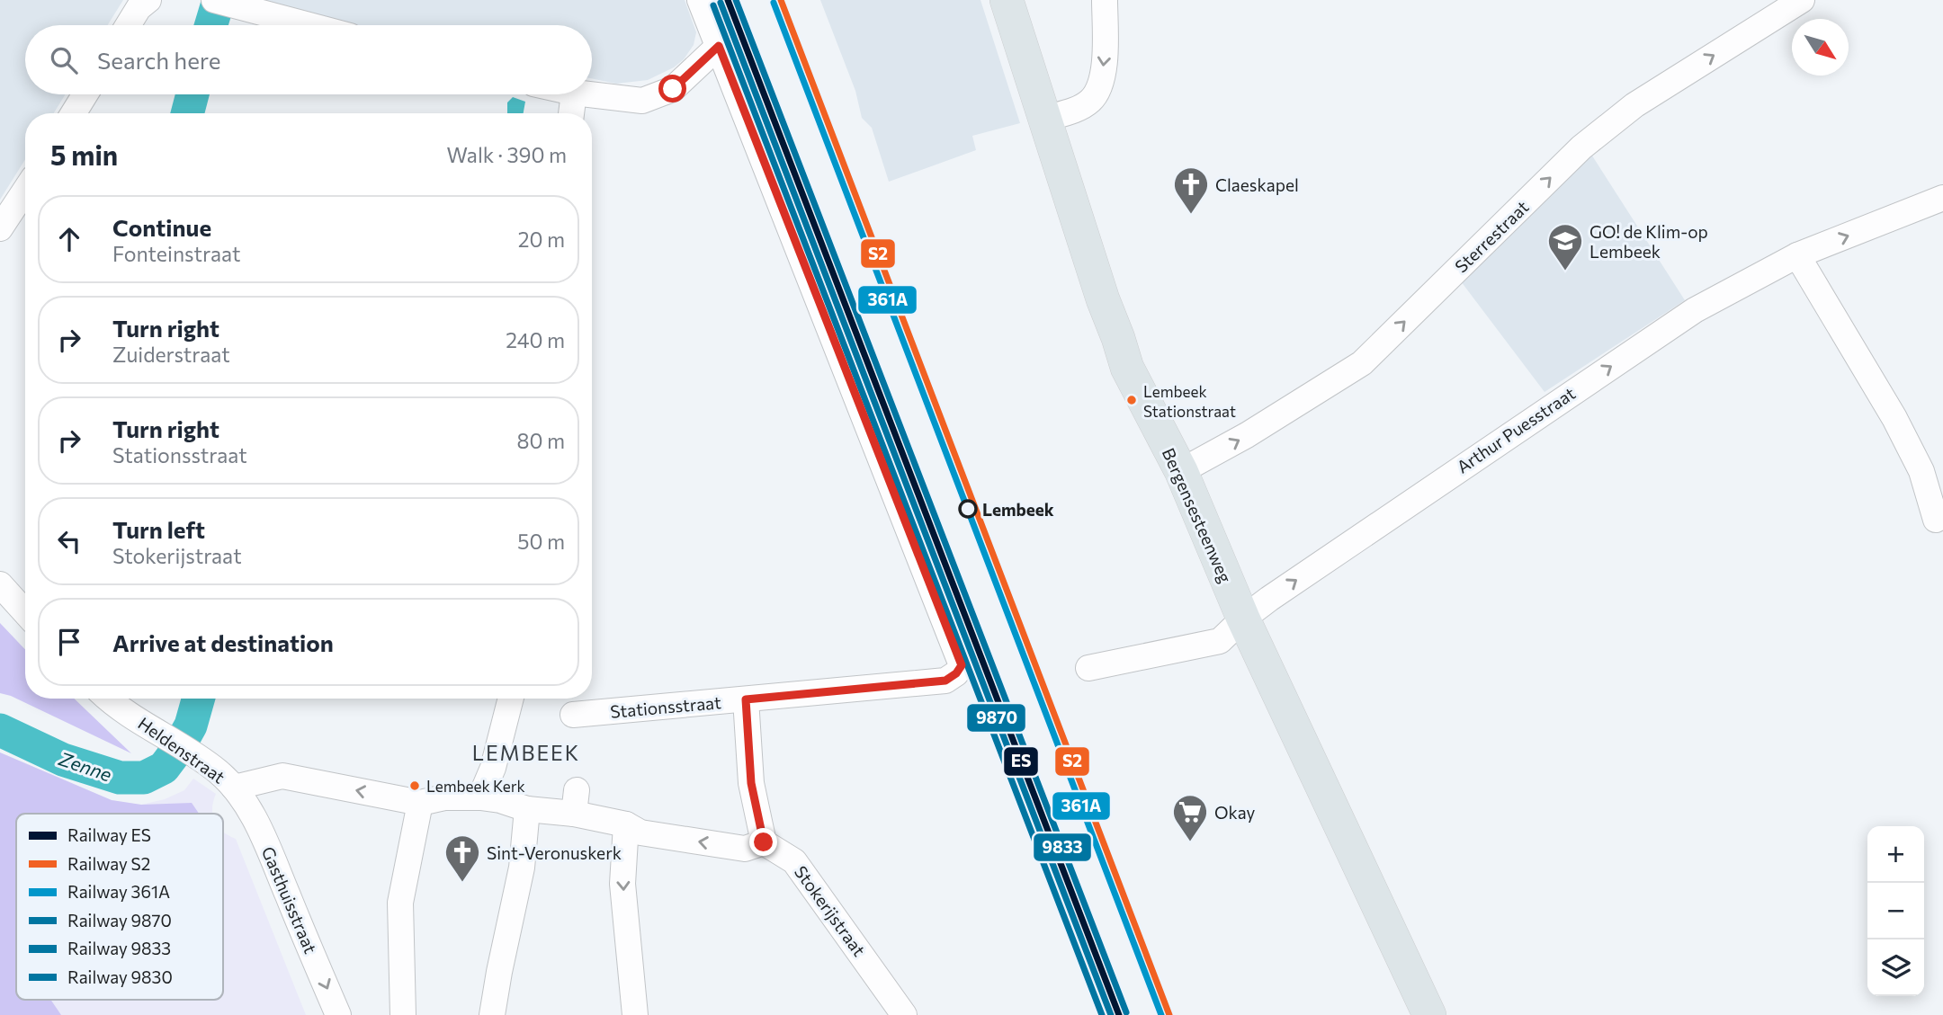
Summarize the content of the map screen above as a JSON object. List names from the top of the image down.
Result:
{
  "streets": {
    "main road": ["Bergensesteenweg"],
    "street": [
      "Sterrestraat",
      "Arthur Puesstraat",
      "Stationsstraat",
      "Heldenstraat",
      "Gasthuisstraat",
      "Stokerijstraat"
    ]
  },
  "crossings": [
    ["Sterrestraat", "Bergensesteenweg"],
    ["Arthur Puesstraat", "Bergensesteenweg"],
    ["Heldenstraat", "Gasthuisstraat"]
  ],
  "one_way": ["Sterrestraat", "Arthur Puesstraat", "Gasthuisstraat"],
  "districts": ["LEMBEEK"],
  "water": ["Zenne"],
  "places": {
    "church": ["Claeskapel", "Sint-Veronuskerk"],
    "school or university": ["GO! de Klim-op Lembeek"],
    "other": ["Lembeek Stationstraat", "Lembeek", "Lembeek Kerk"],
    "supermarket": ["Okay"]
  },
  "lines": [
    "rail line ES",
    "rail line S2",
    "rail line 9833",
    "rail line 361A",
    "rail line 9870",
    "rail line 9830"
  ],
  "legend": [
    "Railway ES",
    "Railway S2",
    "Railway 361A",
    "Railway 9870",
    "Railway 9833",
    "Railway 9830"
  ],
  "north": "bottom right",
  "page": {
    "search": "Search here",
    "heading": ["5 min", "Walk · 390 m"],
    "list": [
      ["Continue", "Fonteinstraat", "20 m"],
      ["Turn right", "Zuiderstraat", "240 m"],
      ["Turn right", "Stationsstraat", "80 m"],
      ["Turn left", "Stokerijstraat", "50 m"],
      "Arrive at destination"
    ],
    "map_buttons": ["+", "−"]
  }
}
